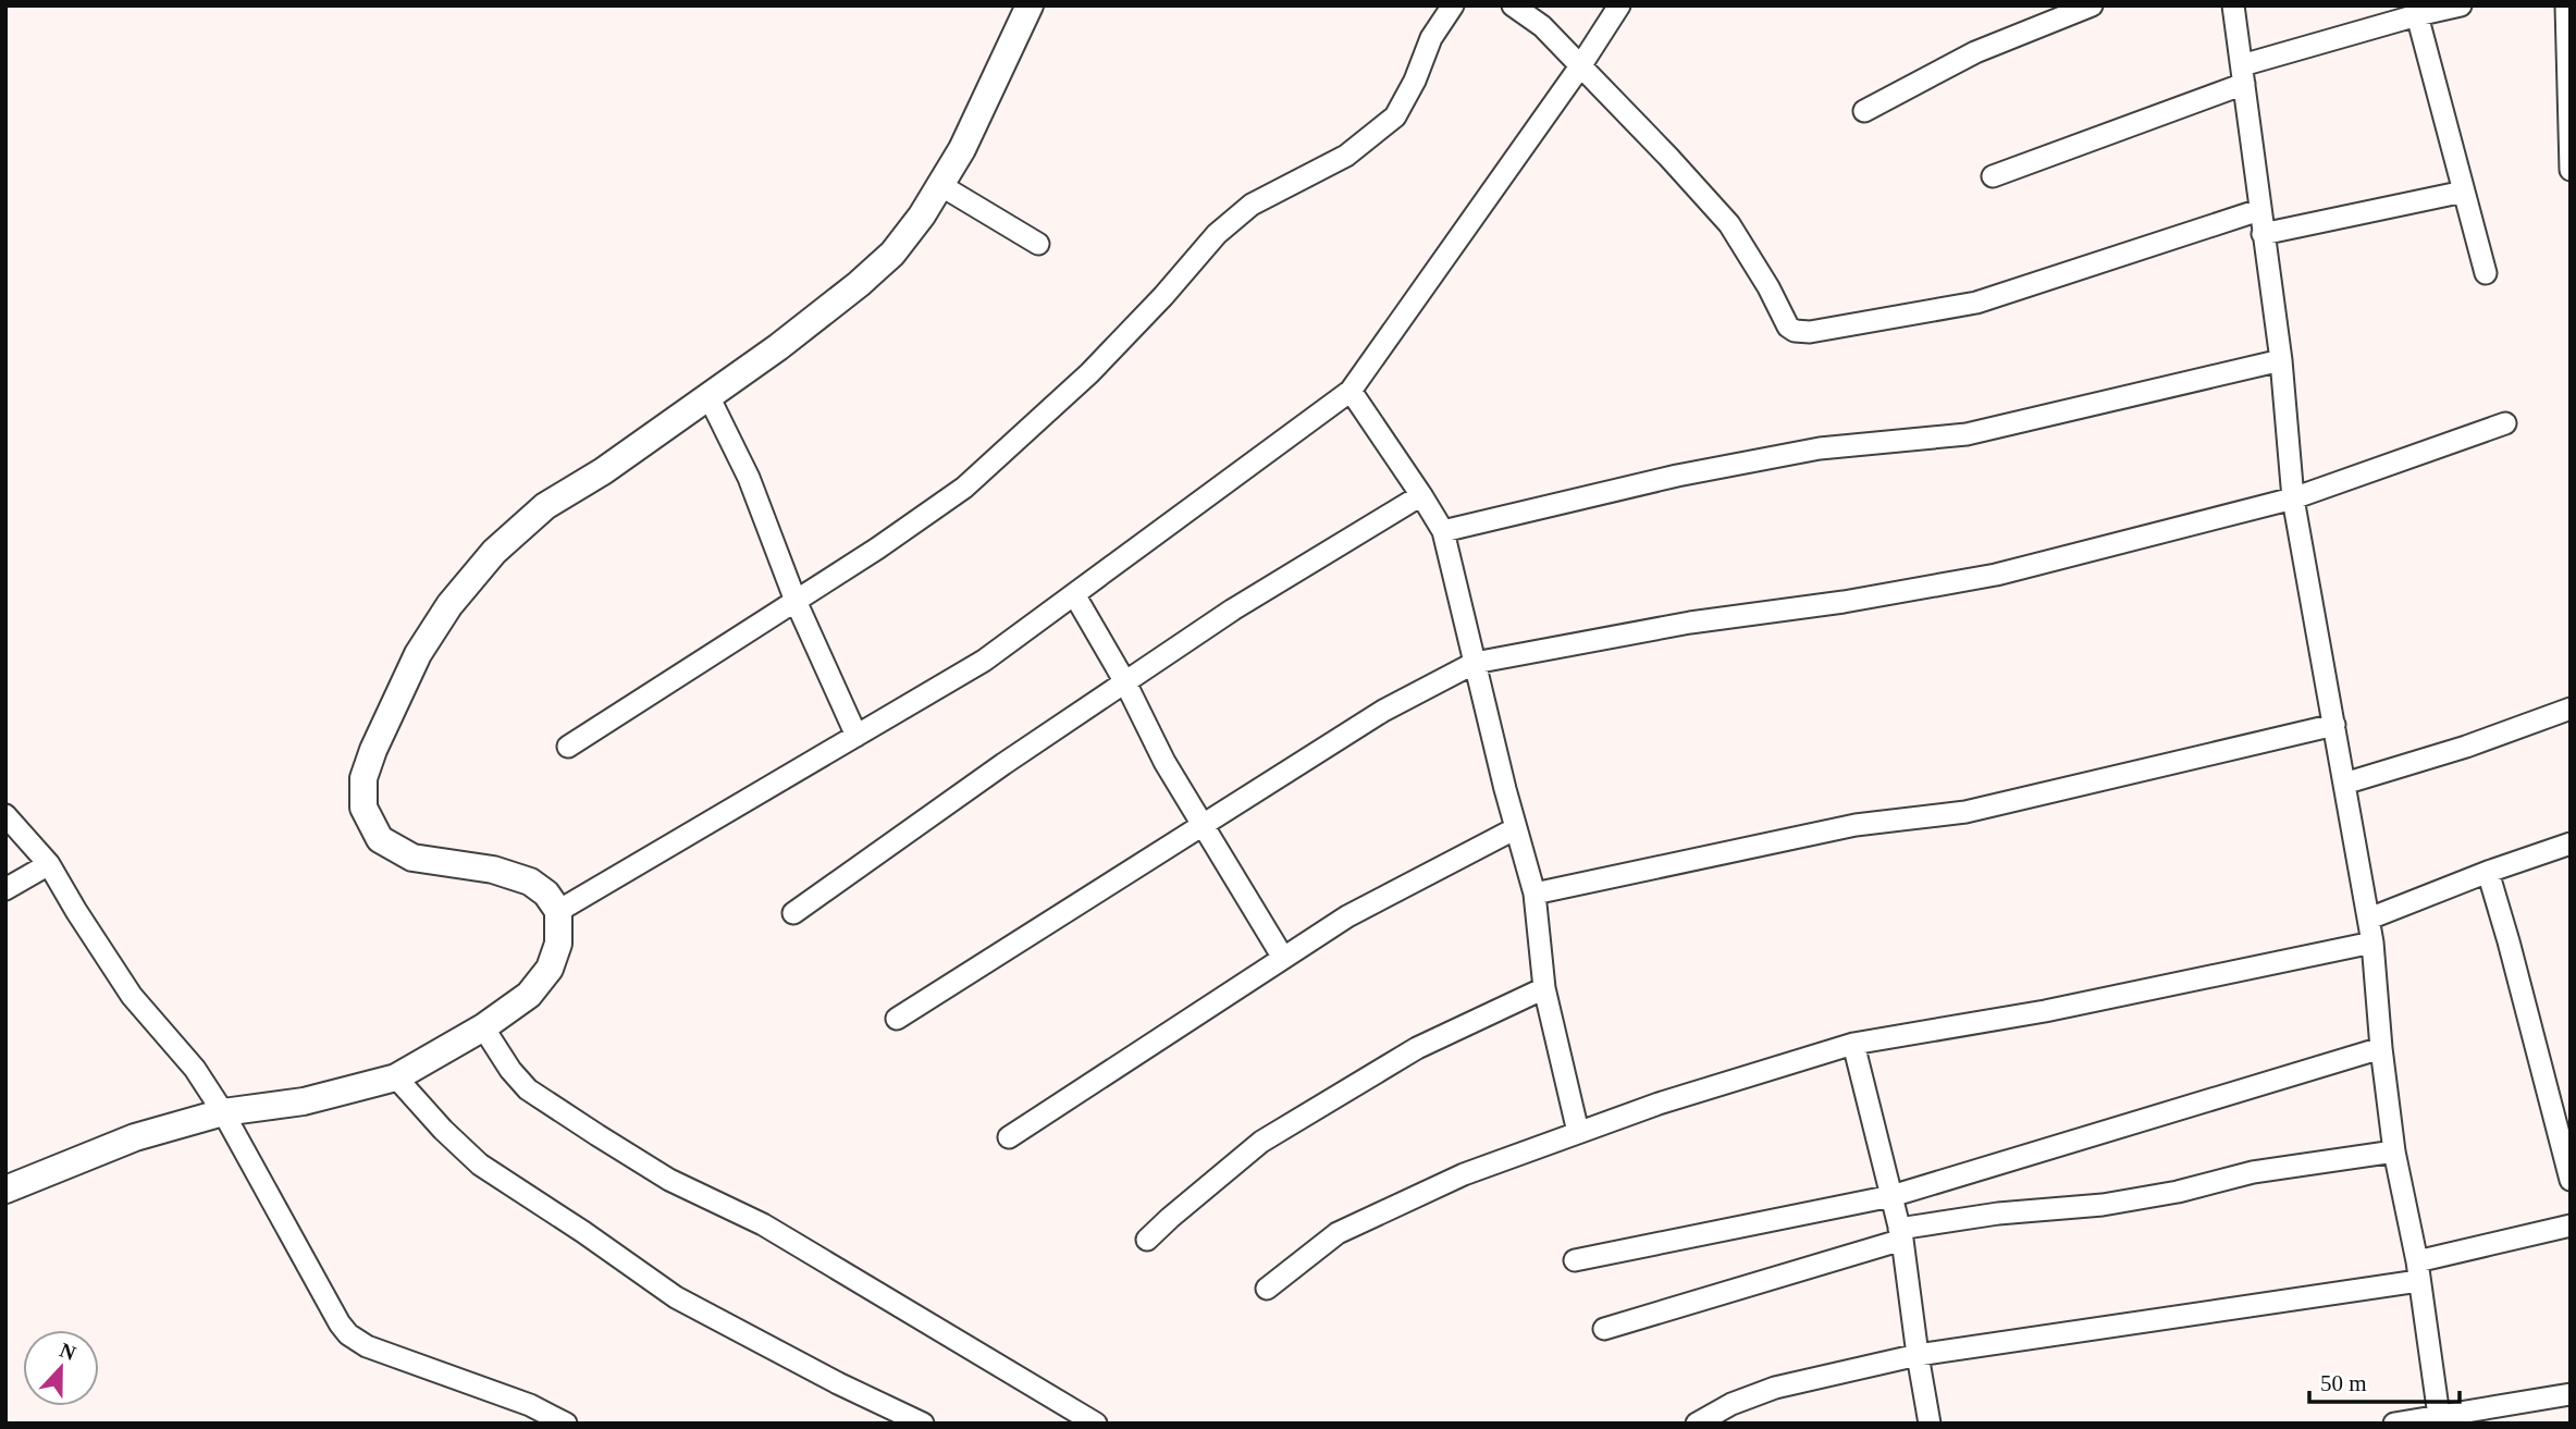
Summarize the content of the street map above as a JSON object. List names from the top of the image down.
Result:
{
  "scale_bar": "50 m",
  "north": "top"
}
